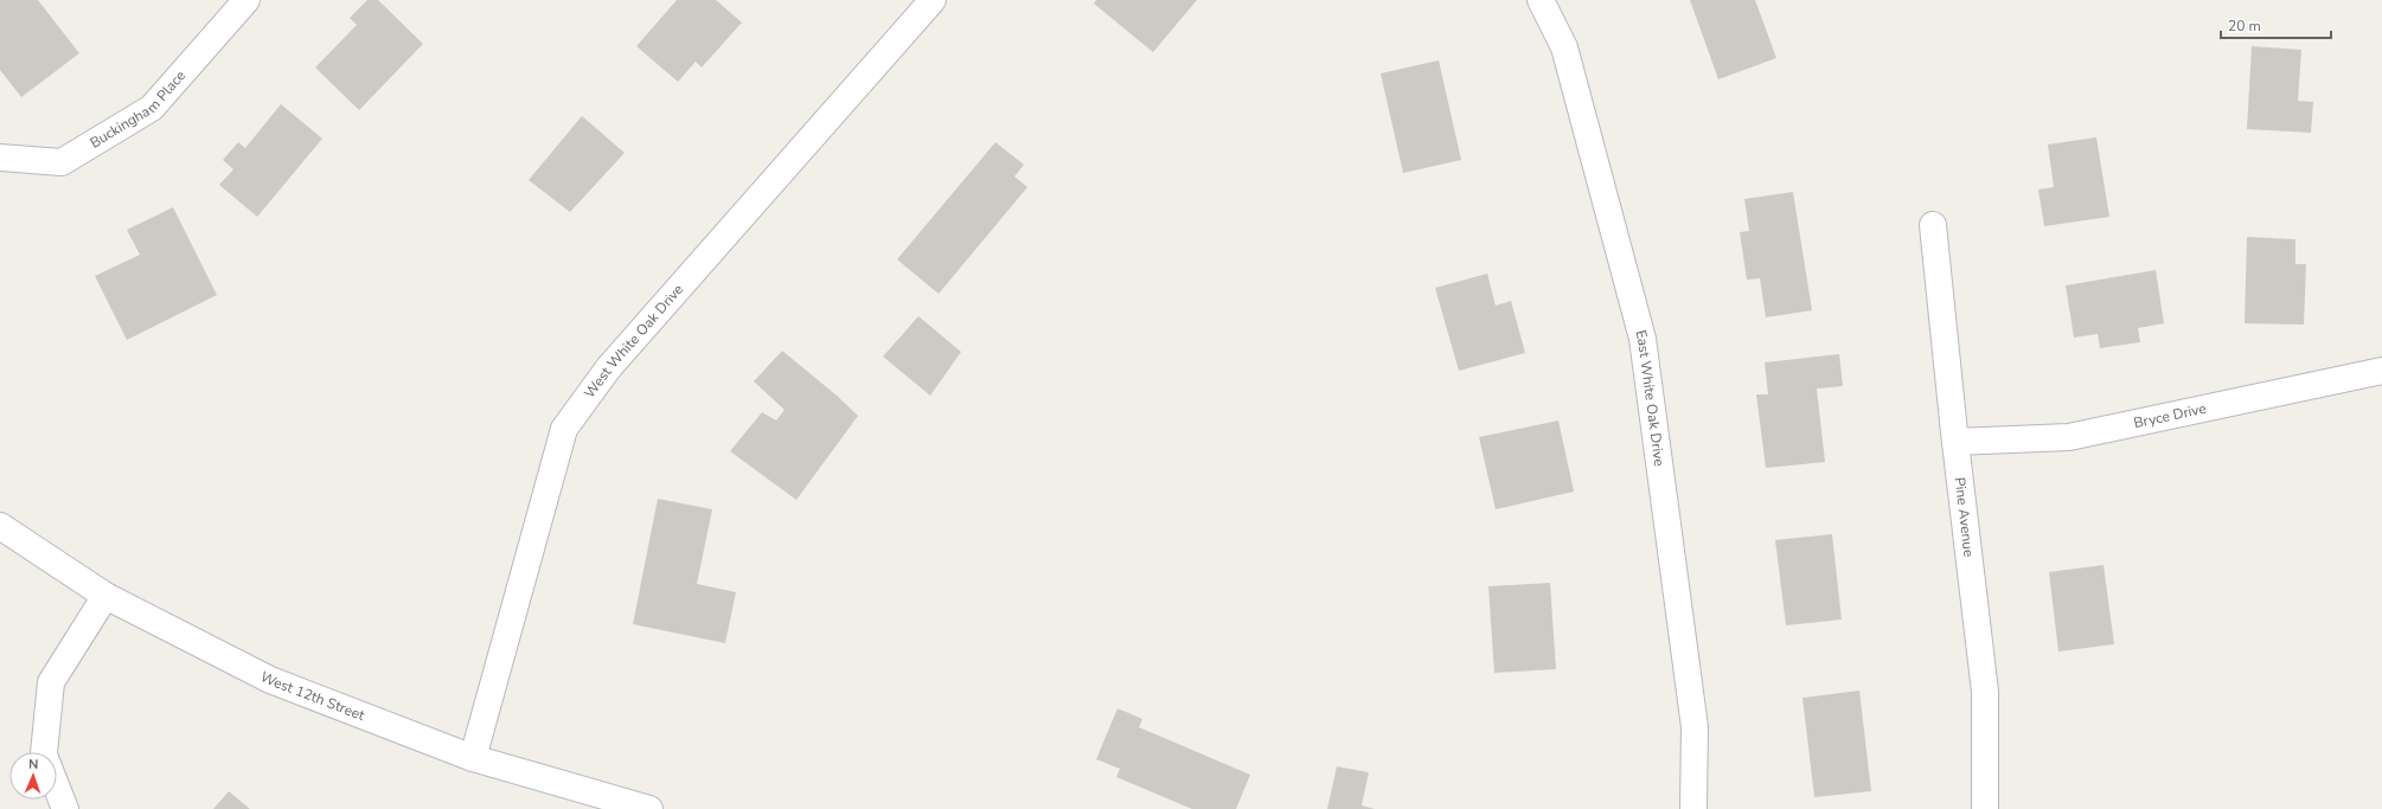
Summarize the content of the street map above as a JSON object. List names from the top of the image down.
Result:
{
  "streets": {
    "street": [
      "Buckingham Place",
      "West White Oak Drive",
      "East White Oak Drive",
      "Bryce Drive",
      "Pine Avenue",
      "West 12th Street"
    ]
  },
  "crossings": [
    ["West White Oak Drive", "West 12th Street"],
    ["Bryce Drive", "Pine Avenue"]
  ],
  "scale_bar": "20 m",
  "north": "top"
}
